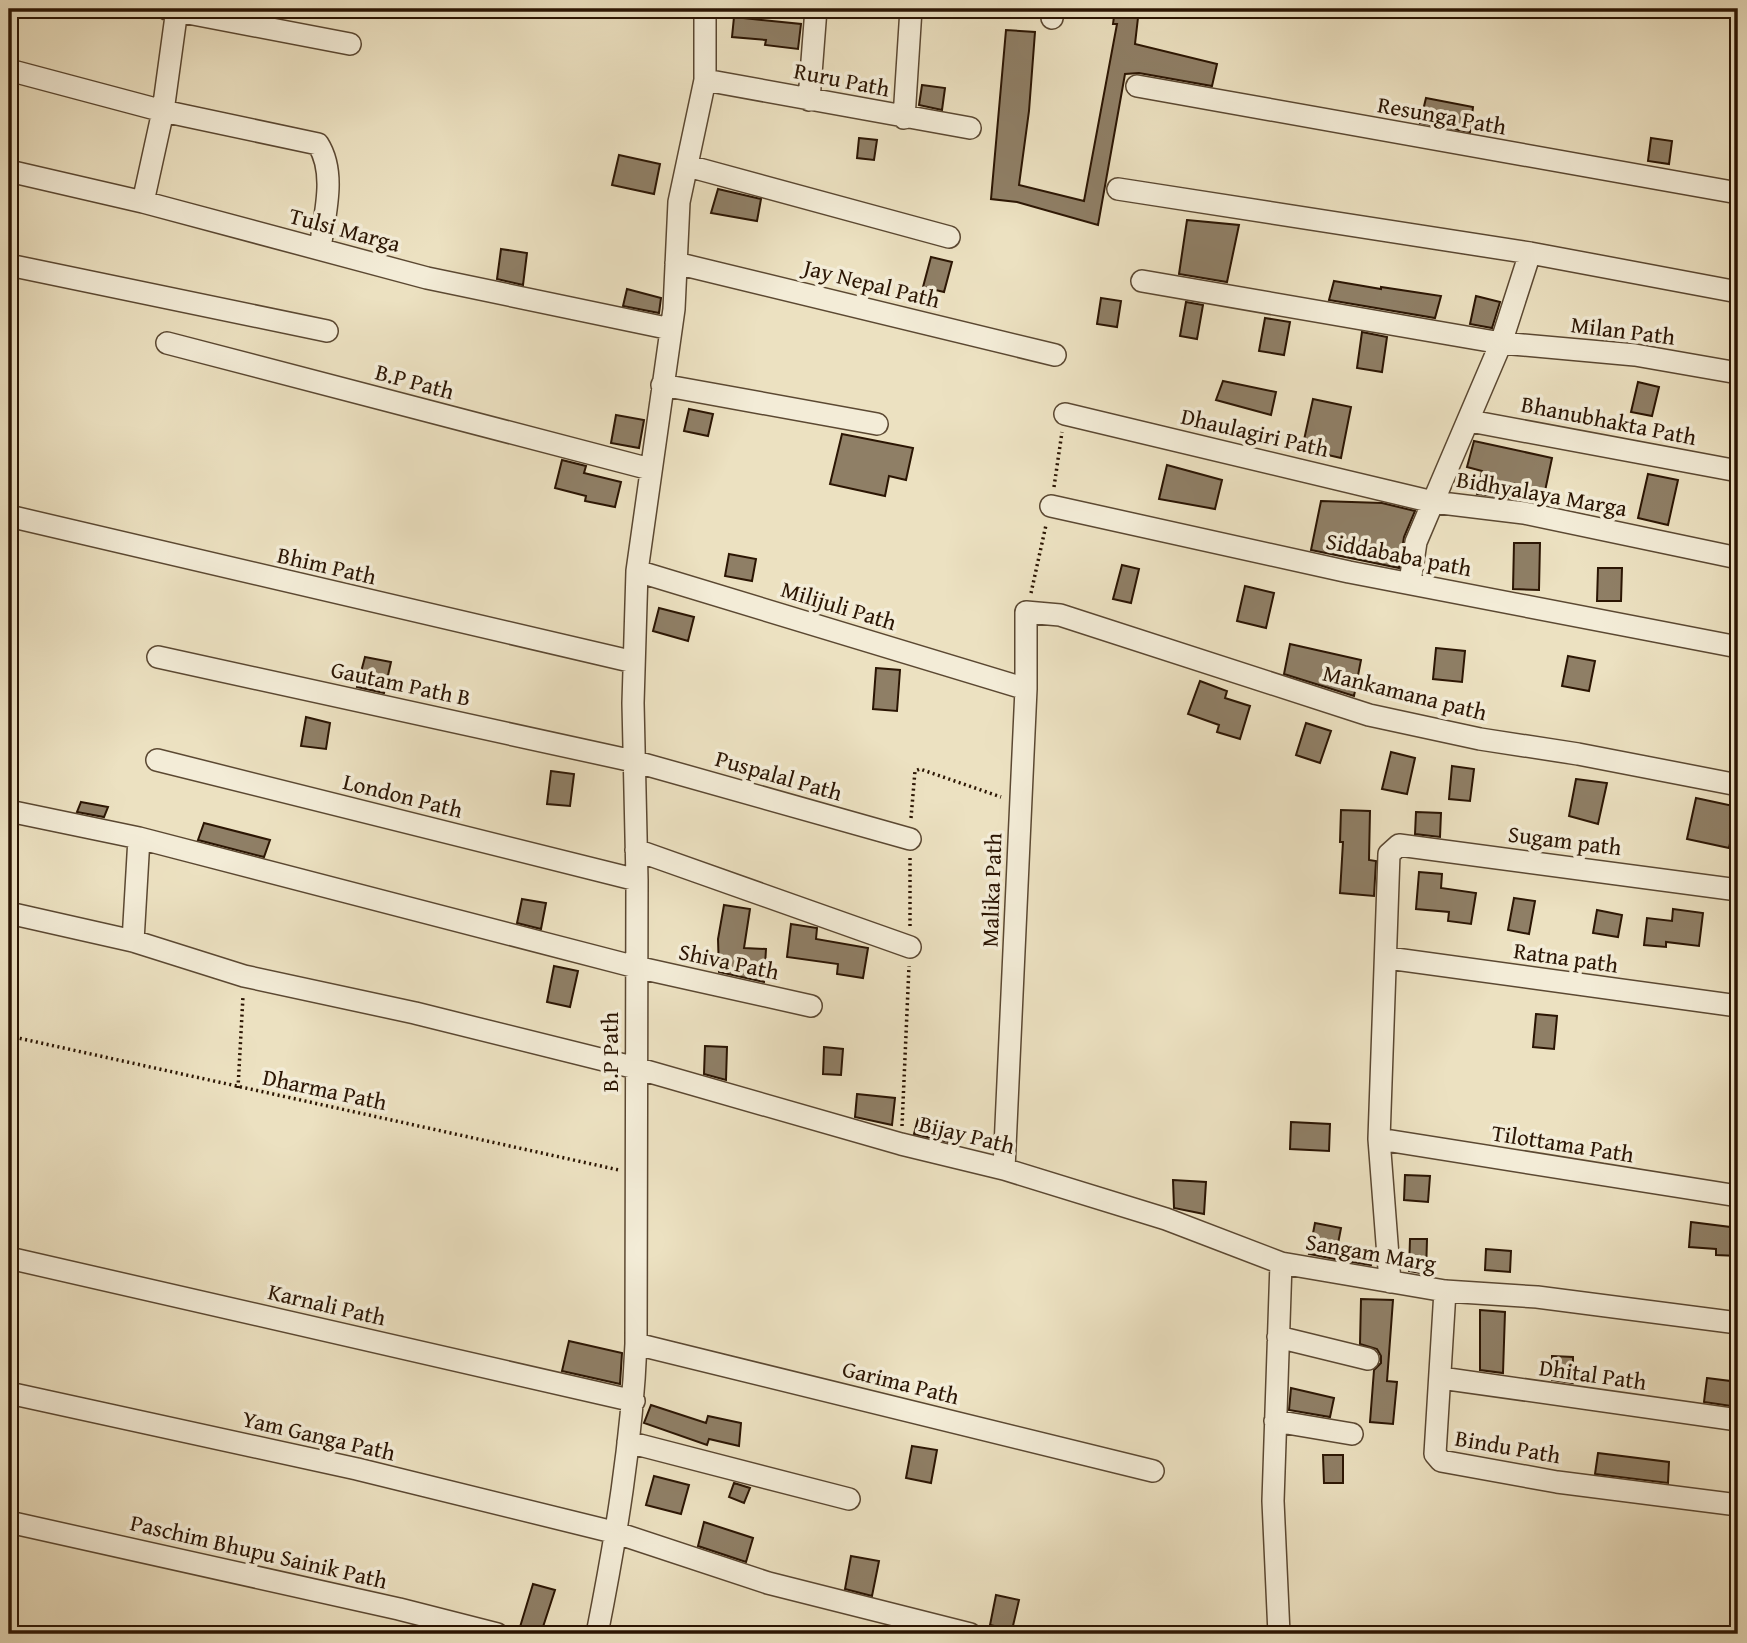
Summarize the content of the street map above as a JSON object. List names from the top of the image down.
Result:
{
  "streets": {
    "street": [
      "Ruru Path",
      "Resunga Path",
      "Tulsi Marga",
      "Jay Nepal Path",
      "Milan Path",
      "B.P Path",
      "Bhanubhakta Path",
      "Dhaulagiri Path",
      "Bidhyalaya Marga",
      "Siddababa path",
      "Bhim Path",
      "Milijuli Path",
      "Gautam Path B",
      "Mankamana path",
      "Puspalal Path",
      "London Path",
      "Sugam path",
      "Malika Path",
      "Ratna path",
      "Shiva Path",
      "Bijay Path",
      "Tilottama Path",
      "Sangam Marg",
      "Karnali Path",
      "Dhital Path",
      "Garima Path",
      "Yam Ganga Path",
      "Bindu Path",
      "Paschim Bhupu Sainik Path"
    ],
    "path": ["Dharma Path"]
  },
  "crossings": [
    ["Ruru Path", "B.P Path"],
    ["Tulsi Marga", "B.P Path"],
    ["Jay Nepal Path", "B.P Path"],
    ["Milan Path", "Bidhyalaya Marga"],
    ["B.P Path", "Bhim Path"],
    ["B.P Path", "Milijuli Path"],
    ["B.P Path", "Gautam Path B"],
    ["B.P Path", "Puspalal Path"],
    ["B.P Path", "London Path"],
    ["B.P Path", "Shiva Path"],
    ["B.P Path", "Dharma Path"],
    ["B.P Path", "Bijay Path"],
    ["B.P Path", "Karnali Path"],
    ["B.P Path", "Garima Path"],
    ["B.P Path", "Yam Ganga Path"],
    ["Bhanubhakta Path", "Bidhyalaya Marga"],
    ["Dhaulagiri Path", "Bidhyalaya Marga"],
    ["Milijuli Path", "Malika Path"],
    ["Gautam Path B", "Puspalal Path"],
    ["Mankamana path", "Malika Path"],
    ["Sugam path", "Ratna path"],
    ["Malika Path", "Bijay Path"],
    ["Bijay Path", "Sangam Marg"],
    ["Sangam Marg", "Bindu Path"],
    ["Dhital Path", "Bindu Path"]
  ]
}
